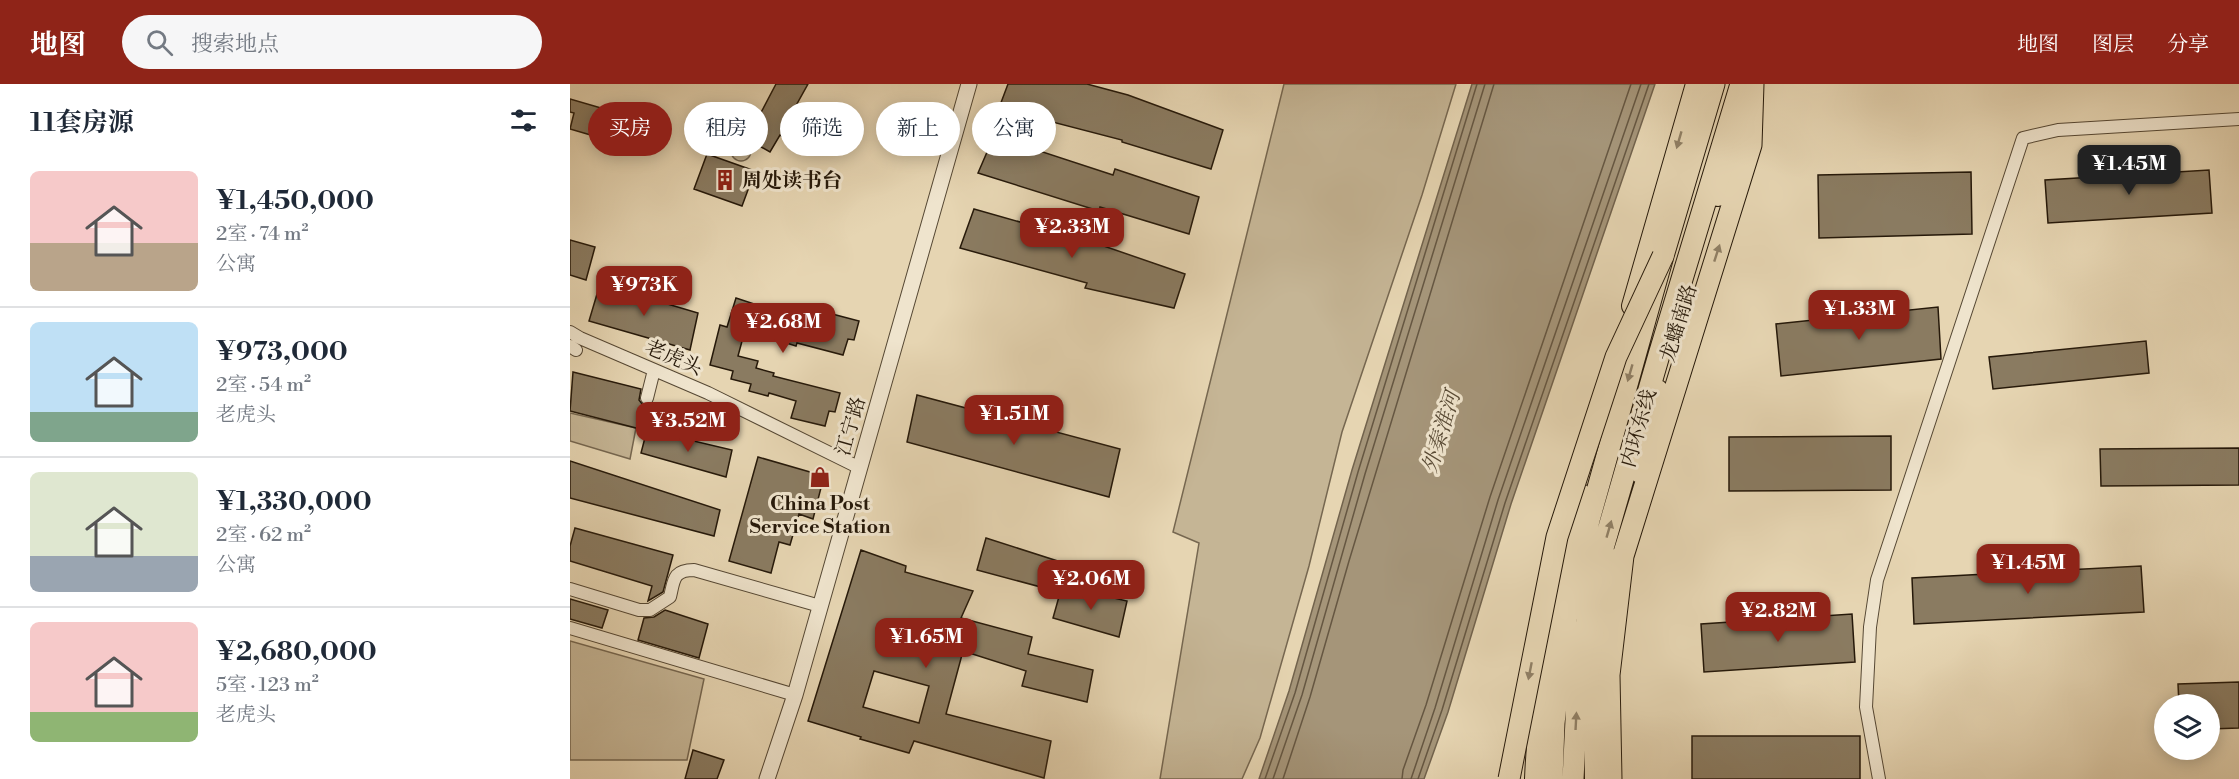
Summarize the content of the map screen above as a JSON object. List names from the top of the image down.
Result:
{
  "streets": {
    "highway": ["内环东线"],
    "main road": ["龙蟠南路"],
    "street": ["老虎头", "江宁路"]
  },
  "crossings": [
    ["老虎头", "江宁路"]
  ],
  "water": ["外秦淮河"],
  "places": {
    "building": ["周处读书台"],
    "shop": ["China Post Service Station"]
  },
  "page": {
    "header": "地图",
    "search": "搜索地点",
    "nav": ["地图", "图层", "分享"],
    "heading": "11套房源",
    "chip": [
      "买房",
      "租房",
      "筛选",
      "新上",
      "公寓"
    ],
    "price": [
      "¥1.45M",
      "¥2.33M",
      "¥973K",
      "¥1.33M",
      "¥2.68M",
      "¥1.51M",
      "¥3.52M",
      "¥1.45M",
      "¥2.06M",
      "¥2.82M",
      "¥1.65M"
    ],
    "list": [
      {
        "name": "¥1,450,000",
        "note": "2室 · 74 m² · 公寓"
      },
      {
        "name": "¥973,000",
        "note": "2室 · 54 m² · 老虎头"
      },
      {
        "name": "¥1,330,000",
        "note": "2室 · 62 m² · 公寓"
      },
      {
        "name": "¥2,680,000",
        "note": "5室 · 123 m² · 老虎头"
      }
    ]
  }
}
